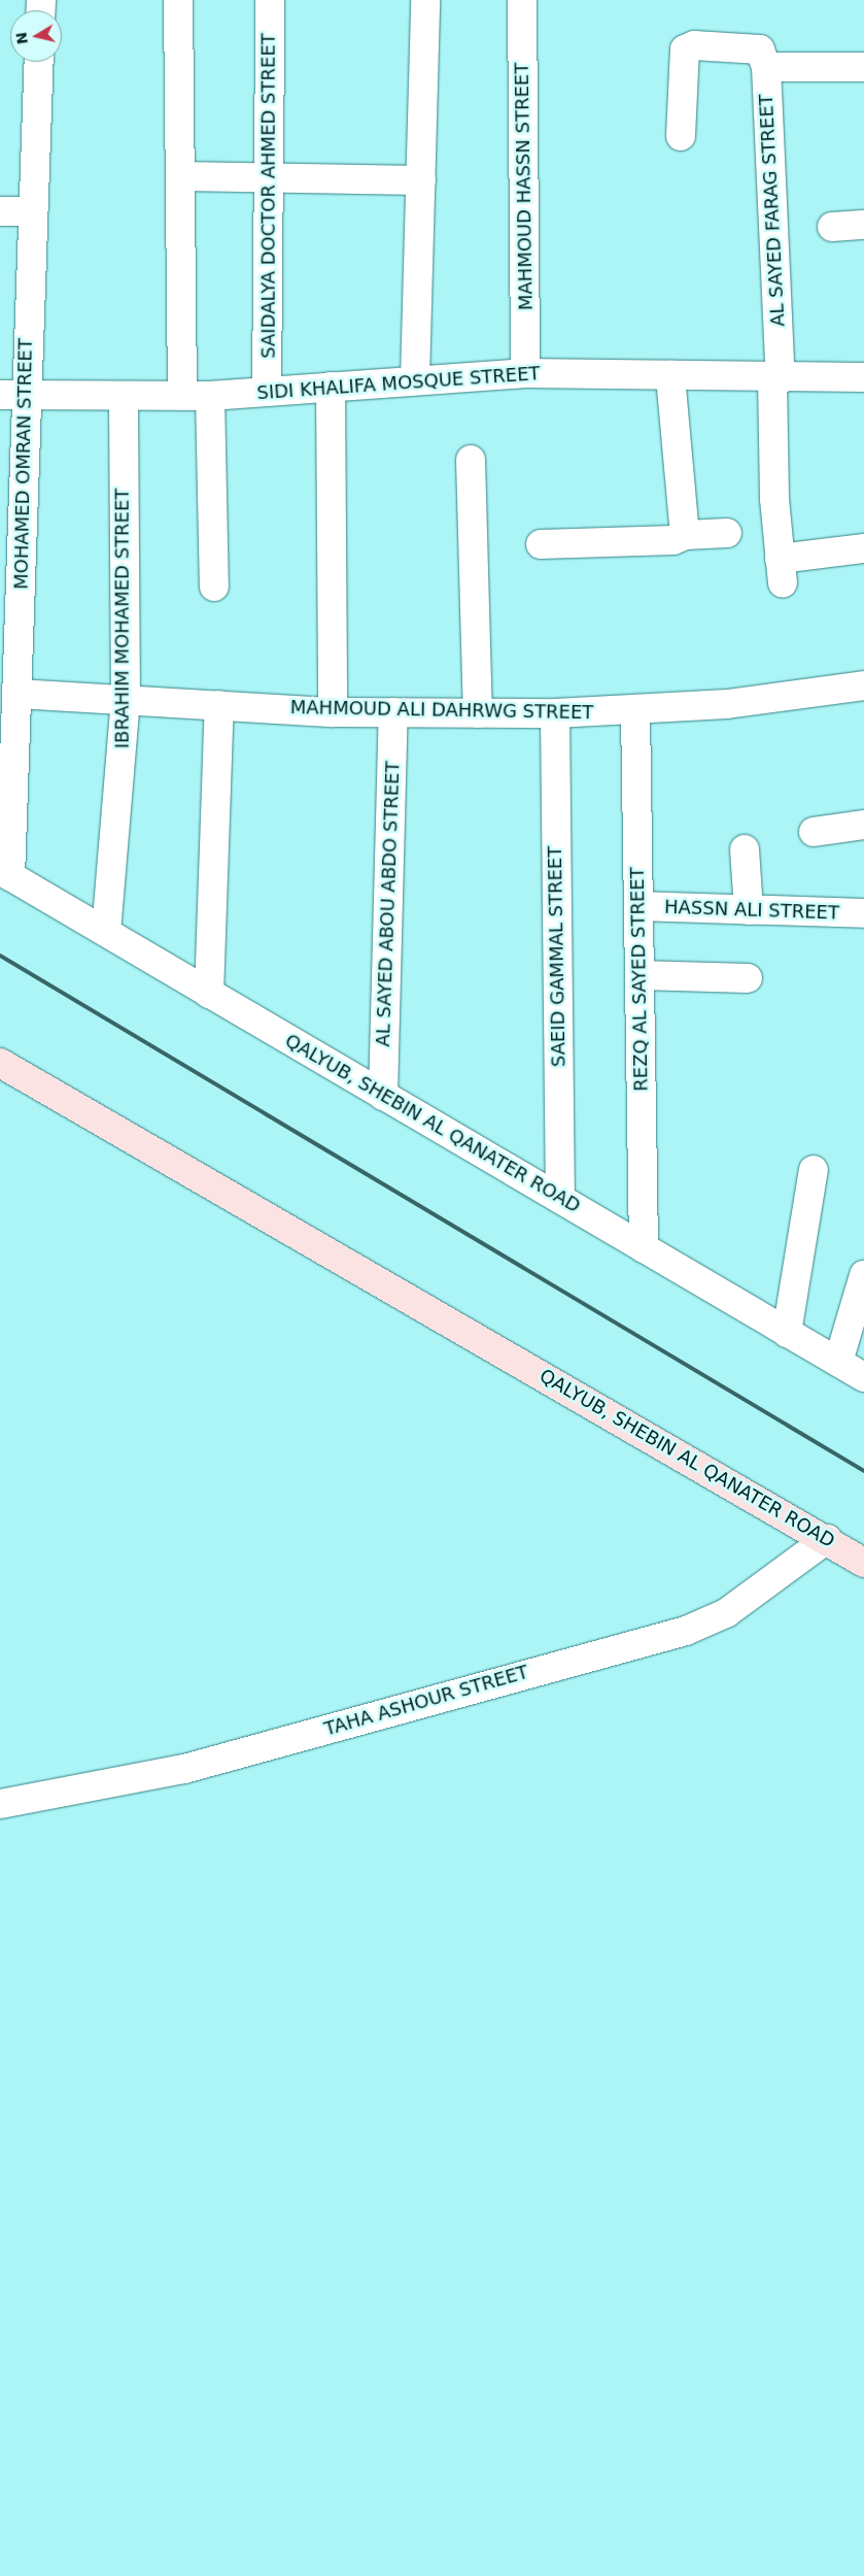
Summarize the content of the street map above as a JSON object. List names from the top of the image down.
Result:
{
  "streets": {
    "main road": ["QALYUB, SHEBIN AL QANATER ROAD"],
    "street": [
      "MAHMOUD HASSN STREET",
      "SAIDALYA DOCTOR AHMED STREET",
      "AL SAYED FARAG STREET",
      "SIDI KHALIFA MOSQUE STREET",
      "MOHAMED OMRAN STREET",
      "IBRAHIM MOHAMED STREET",
      "MAHMOUD ALI DAHRWG STREET",
      "AL SAYED ABOU ABDO STREET",
      "HASSN ALI STREET",
      "SAEID GAMMAL STREET",
      "REZQ AL SAYED STREET",
      "TAHA ASHOUR STREET"
    ]
  },
  "crossings": [
    ["MAHMOUD HASSN STREET", "SIDI KHALIFA MOSQUE STREET"],
    ["SAIDALYA DOCTOR AHMED STREET", "SIDI KHALIFA MOSQUE STREET"],
    ["AL SAYED FARAG STREET", "SIDI KHALIFA MOSQUE STREET"],
    ["SIDI KHALIFA MOSQUE STREET", "MOHAMED OMRAN STREET"],
    ["SIDI KHALIFA MOSQUE STREET", "IBRAHIM MOHAMED STREET"],
    ["MOHAMED OMRAN STREET", "MAHMOUD ALI DAHRWG STREET"],
    ["MOHAMED OMRAN STREET", "QALYUB, SHEBIN AL QANATER ROAD"],
    ["IBRAHIM MOHAMED STREET", "MAHMOUD ALI DAHRWG STREET"],
    ["IBRAHIM MOHAMED STREET", "QALYUB, SHEBIN AL QANATER ROAD"],
    ["MAHMOUD ALI DAHRWG STREET", "AL SAYED ABOU ABDO STREET"],
    ["MAHMOUD ALI DAHRWG STREET", "SAEID GAMMAL STREET"],
    ["MAHMOUD ALI DAHRWG STREET", "REZQ AL SAYED STREET"],
    ["AL SAYED ABOU ABDO STREET", "QALYUB, SHEBIN AL QANATER ROAD"],
    ["HASSN ALI STREET", "REZQ AL SAYED STREET"],
    ["SAEID GAMMAL STREET", "QALYUB, SHEBIN AL QANATER ROAD"],
    ["REZQ AL SAYED STREET", "QALYUB, SHEBIN AL QANATER ROAD"],
    ["QALYUB, SHEBIN AL QANATER ROAD", "TAHA ASHOUR STREET"]
  ],
  "north": "left"
}
